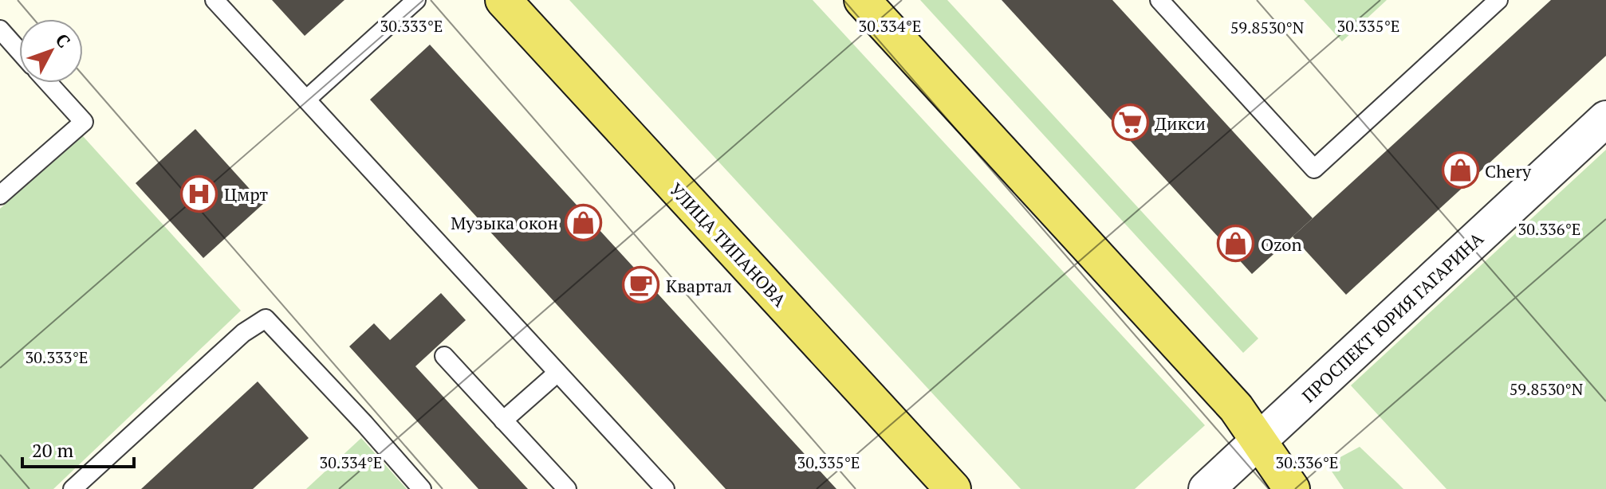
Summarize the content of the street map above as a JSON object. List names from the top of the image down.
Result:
{
  "streets": {
    "main road": ["УЛИЦА ТИПАНОВА"],
    "street": ["ПРОСПЕКТ ЮРИЯ ГАГАРИНА"]
  },
  "places": {
    "supermarket": ["Дикси"],
    "shop": ["Chery", "Музыка окон", "Ozon"],
    "hospital": ["Цмрт"],
    "cafe": ["Квартал"]
  },
  "scale_bar": "20 m",
  "north": "top right",
  "coordinates": [
    "30.333°E",
    "30.334°E",
    "30.335°E",
    "59.8530°N",
    "30.336°E"
  ]
}
